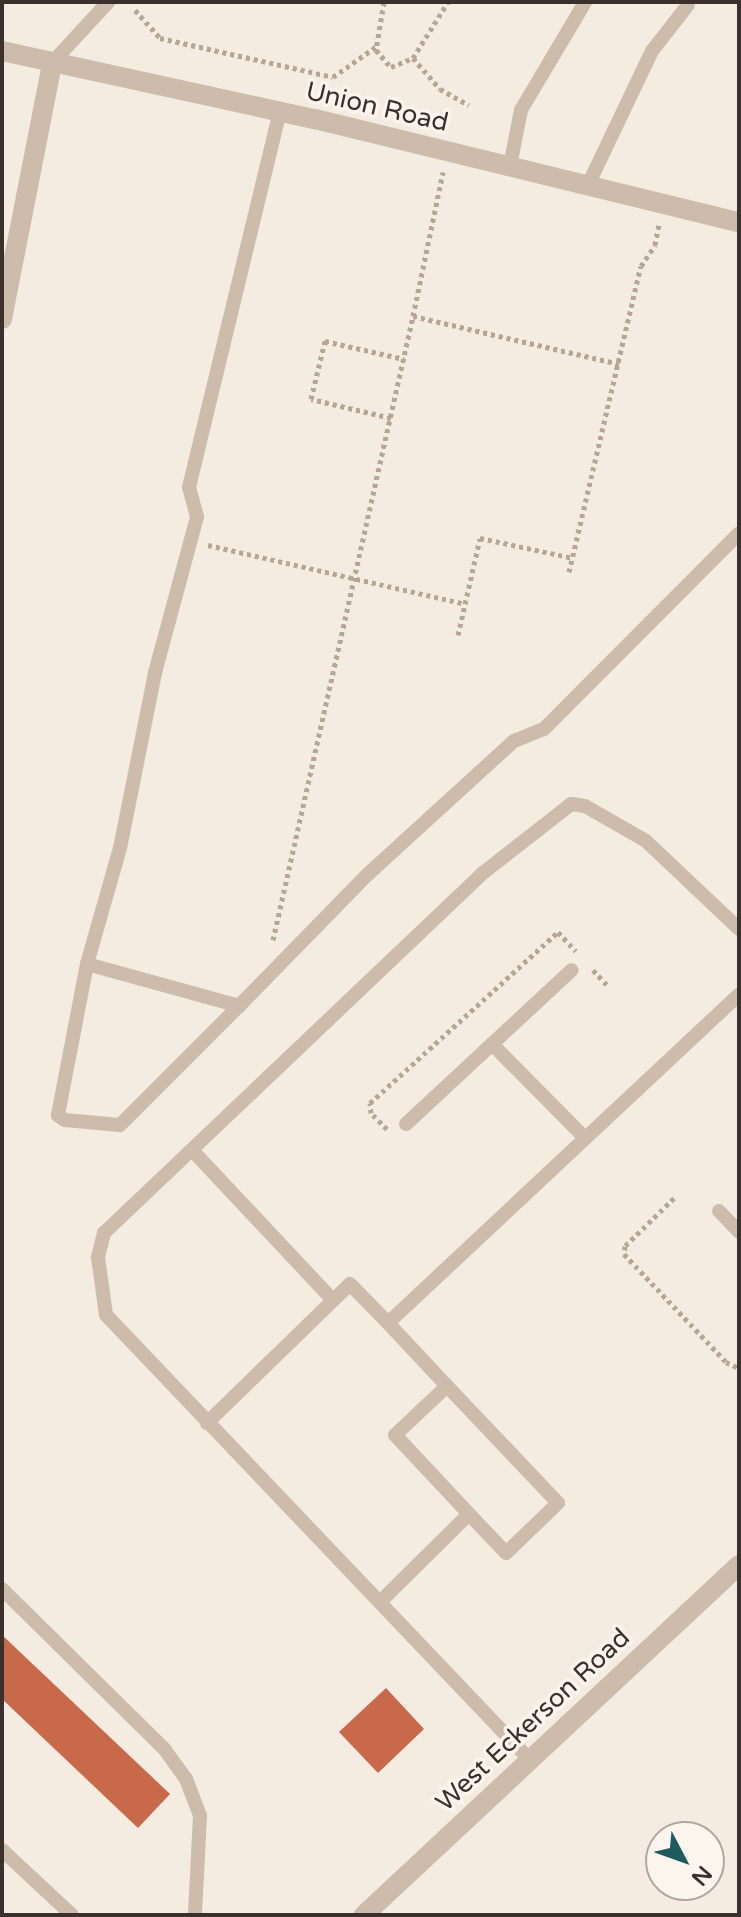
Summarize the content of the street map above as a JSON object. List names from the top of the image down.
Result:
{
  "streets": {
    "street": ["Union Road", "West Eckerson Road"]
  },
  "north": "bottom right"
}
